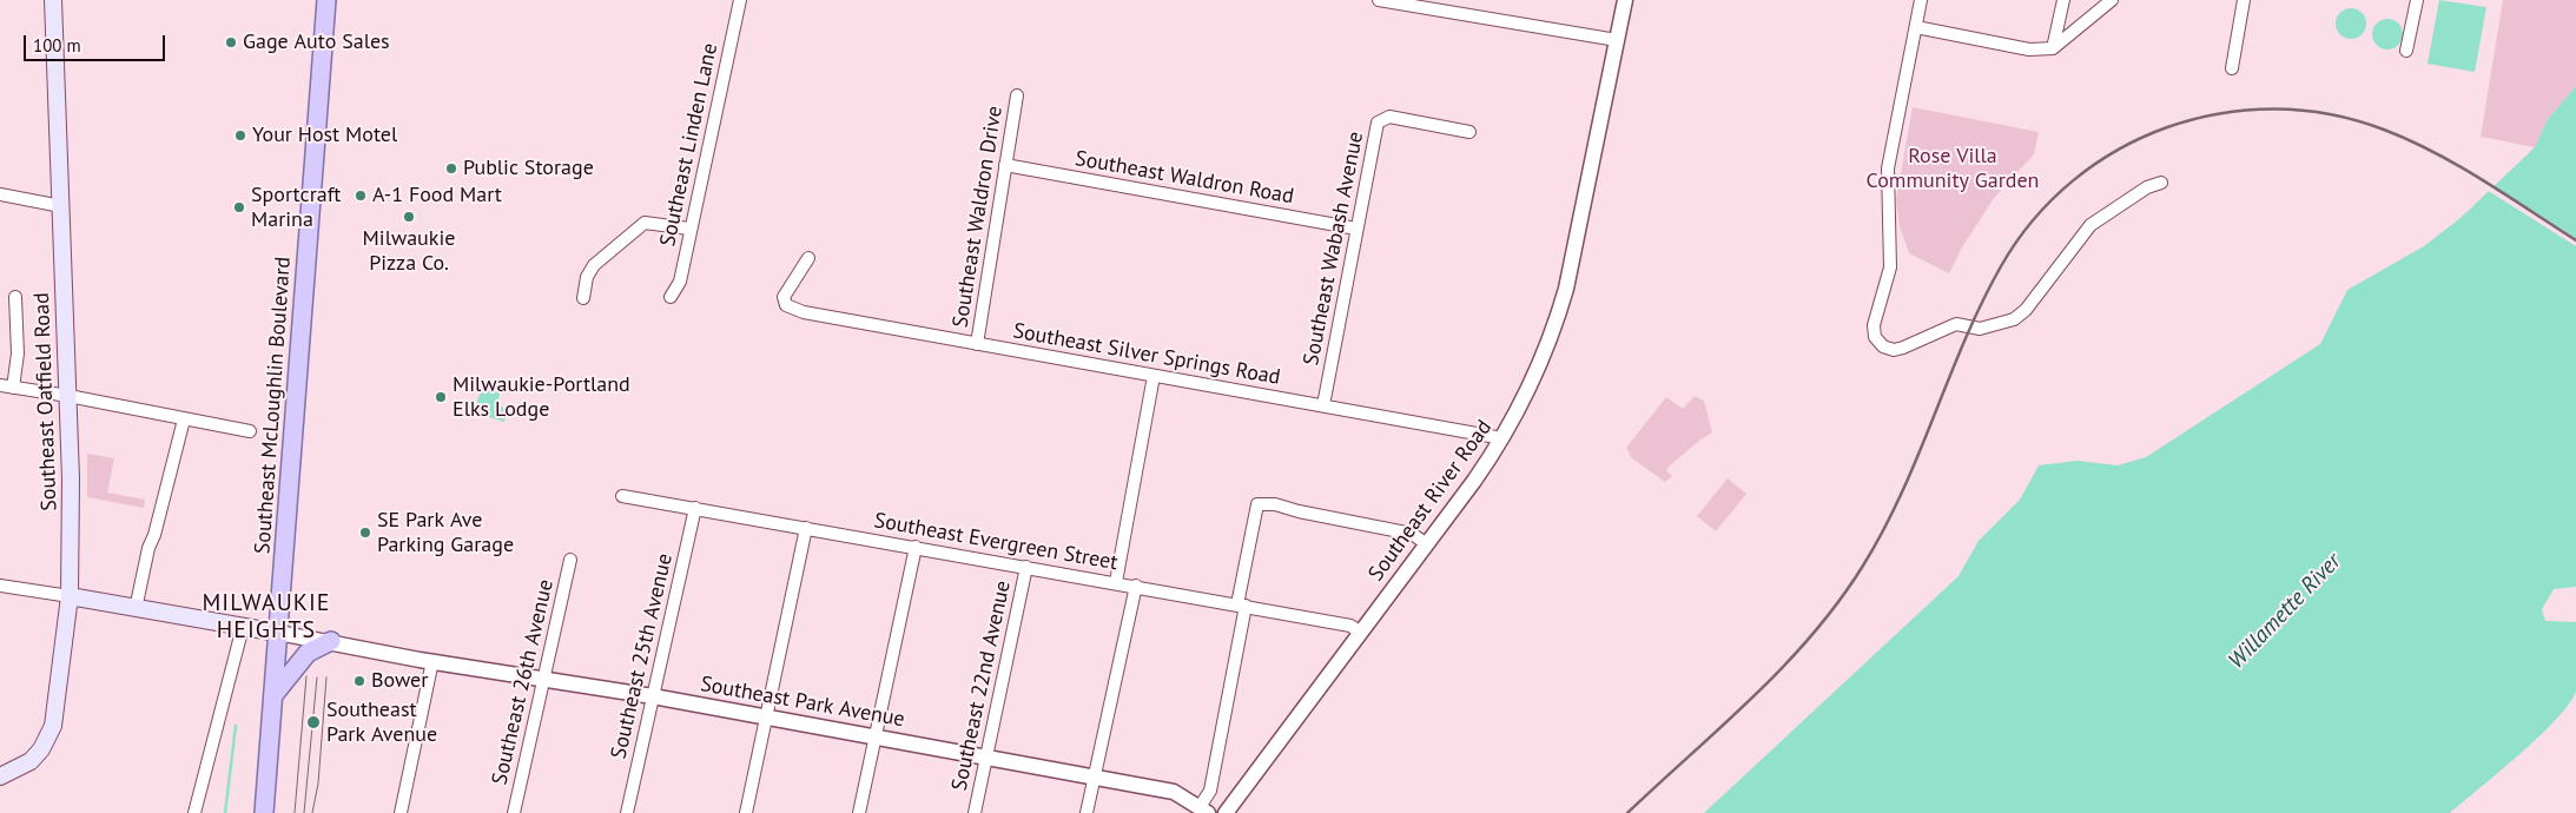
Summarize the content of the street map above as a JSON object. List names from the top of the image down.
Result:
{
  "streets": {
    "main road": ["Southeast Oatfield Road", "Southeast McLoughlin Boulevard", "Southeast Park Avenue"],
    "street": [
      "Southeast Linden Lane",
      "Southeast Waldron Road",
      "Southeast Waldron Drive",
      "Southeast Wabash Avenue",
      "Southeast Silver Springs Road",
      "Southeast River Road",
      "Southeast Evergreen Street",
      "Southeast 25th Avenue",
      "Southeast 26th Avenue",
      "Southeast 22nd Avenue"
    ]
  },
  "crossings": [
    ["Southeast Waldron Road", "Southeast Waldron Drive"],
    ["Southeast Waldron Road", "Southeast Wabash Avenue"],
    ["Southeast Waldron Drive", "Southeast Silver Springs Road"],
    ["Southeast Wabash Avenue", "Southeast Silver Springs Road"],
    ["Southeast Silver Springs Road", "Southeast River Road"],
    ["Southeast Oatfield Road", "Southeast Park Avenue"],
    ["Southeast McLoughlin Boulevard", "Southeast Park Avenue"],
    ["Southeast River Road", "Southeast Evergreen Street"],
    ["Southeast Evergreen Street", "Southeast 25th Avenue"],
    ["Southeast Evergreen Street", "Southeast 22nd Avenue"],
    ["Southeast 25th Avenue", "Southeast Park Avenue"],
    ["Southeast 26th Avenue", "Southeast Park Avenue"],
    ["Southeast 22nd Avenue", "Southeast Park Avenue"]
  ],
  "districts": ["MILWAUKIE HEIGHTS"],
  "water": ["Willamette River"],
  "parks": ["Rose Villa Community Garden"],
  "places": [
    "Gage Auto Sales",
    "Your Host Motel",
    "Public Storage",
    "A-1 Food Mart",
    "Sportcraft Marina",
    "Milwaukie Pizza Co.",
    "Milwaukie-Portland Elks Lodge",
    "SE Park Ave Parking Garage",
    "Bower",
    "Southeast Park Avenue"
  ],
  "scale_bar": "100 m"
}
